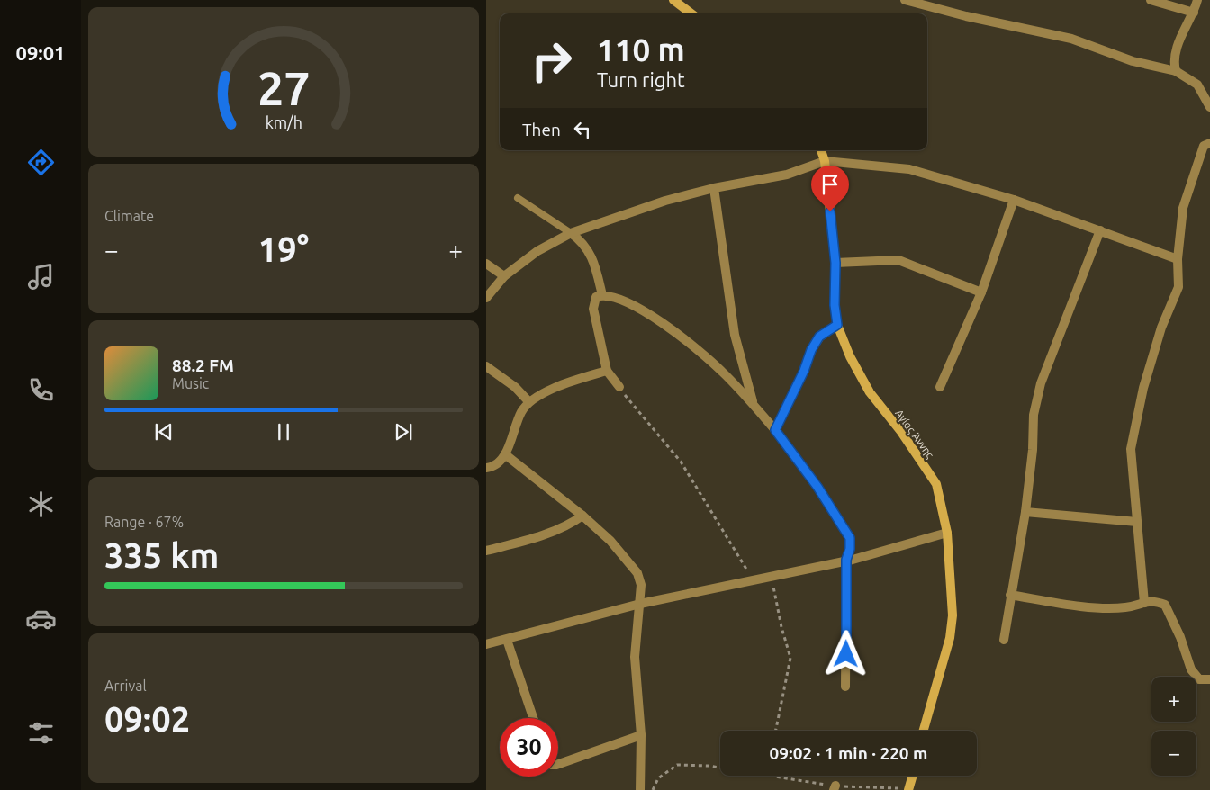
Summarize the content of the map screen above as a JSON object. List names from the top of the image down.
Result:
{
  "streets": {
    "street": ["Αγίας Άννης"]
  },
  "page": {
    "tabs": "09:01",
    "turn": ["110 m", "Turn right"],
    "then": "Then",
    "tile": [
      "Climate",
      ["Range · 67%", "335 km"],
      ["Arrival", "09:02"]
    ],
    "heat": ["−", "19°", "+"],
    "song": ["88.2 FM", "Music"],
    "map_buttons": ["+", "−"],
    "limit": "30",
    "trip": "09:02 · 1 min · 220 m",
    "gauge": ["27", "km/h"]
  }
}
